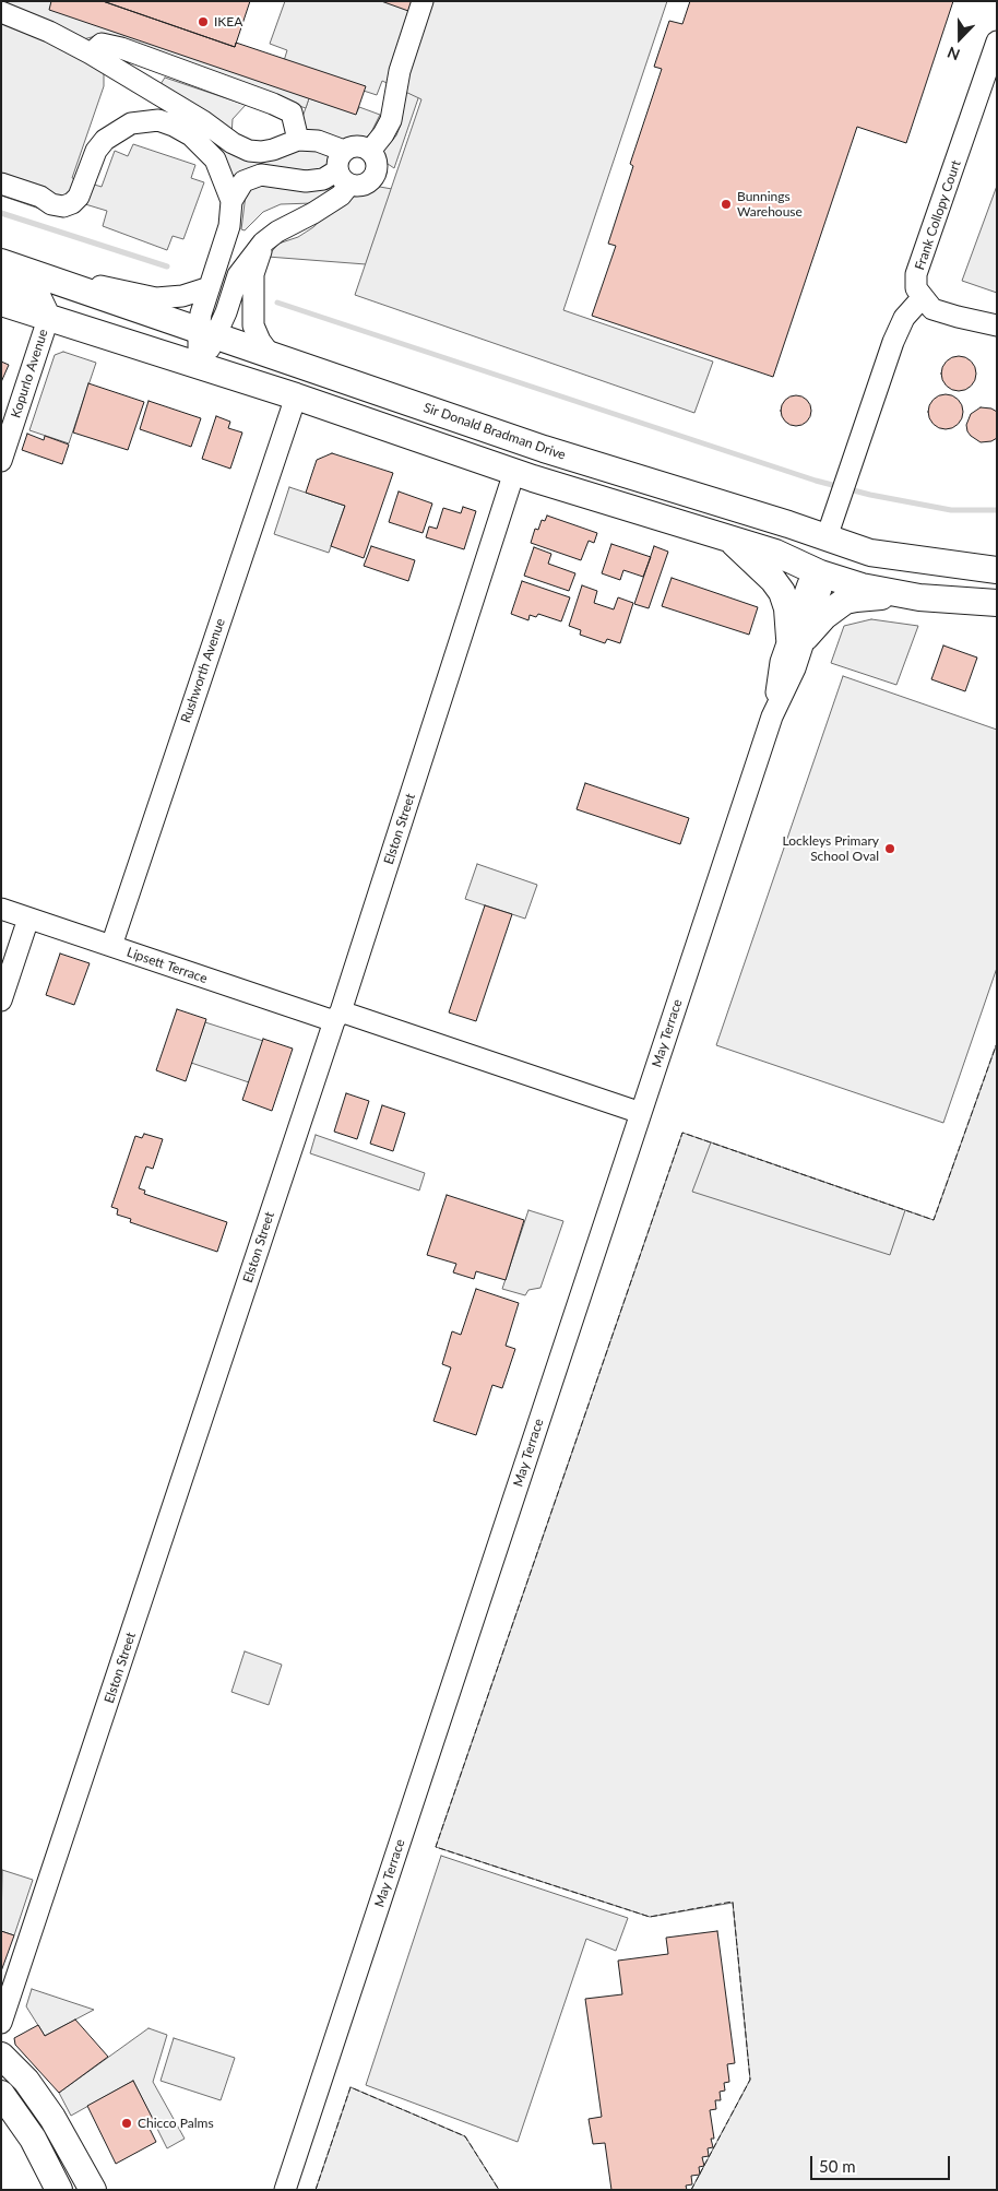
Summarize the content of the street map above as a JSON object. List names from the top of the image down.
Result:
{
  "streets": {
    "main road": ["Sir Donald Bradman Drive"],
    "street": [
      "Frank Collopy Court",
      "Kopurlo Avenue",
      "Rushworth Avenue",
      "Elston Street",
      "Lipsett Terrace",
      "May Terrace"
    ]
  },
  "crossings": [
    ["Rushworth Avenue", "Lipsett Terrace"],
    ["Elston Street", "Lipsett Terrace"],
    ["Lipsett Terrace", "May Terrace"]
  ],
  "places": [
    "IKEA",
    "Bunnings Warehouse",
    "Lockleys Primary School Oval",
    "Chicco Palms"
  ],
  "scale_bar": "50 m",
  "north": "bottom"
}
